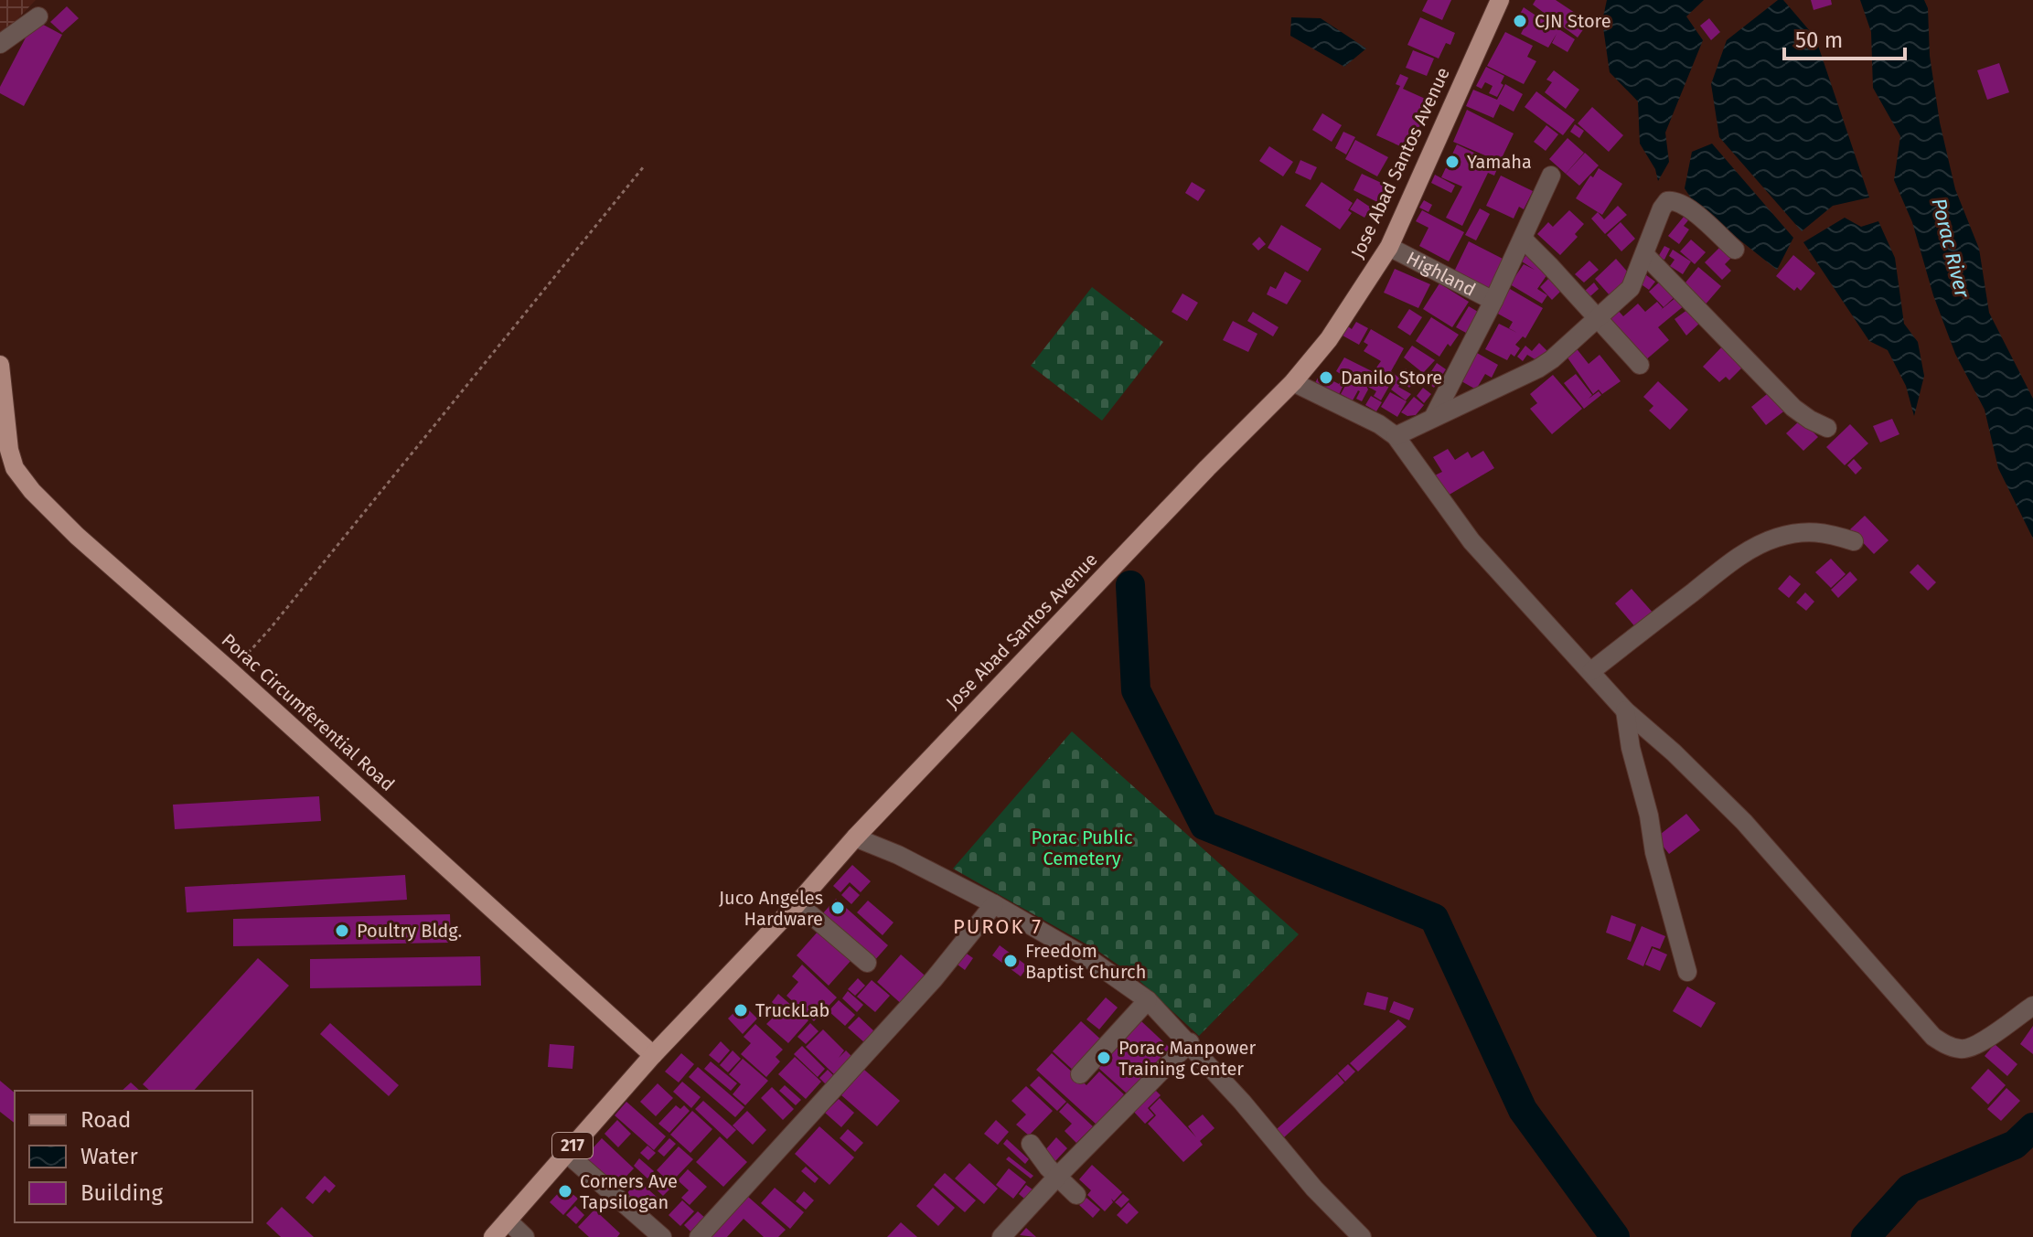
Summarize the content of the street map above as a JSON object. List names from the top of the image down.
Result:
{
  "streets": {
    "main road": ["Jose Abad Santos Avenue", "Porac Circumferential Road", "217"],
    "street": ["Highland"]
  },
  "crossings": [
    ["Jose Abad Santos Avenue", "Highland"],
    ["Jose Abad Santos Avenue", "Porac Circumferential Road"]
  ],
  "districts": ["PUROK 7"],
  "water": ["Porac River"],
  "parks": ["Porac Public Cemetery"],
  "places": [
    "CJN Store",
    "Yamaha",
    "Danilo Store",
    "Juco Angeles Hardware",
    "Poultry Bldg.",
    "Freedom Baptist Church",
    "TruckLab",
    "Porac Manpower Training Center",
    "Corners Ave Tapsilogan"
  ],
  "legend": ["Road", "Water", "Building"],
  "scale_bar": "50 m"
}
